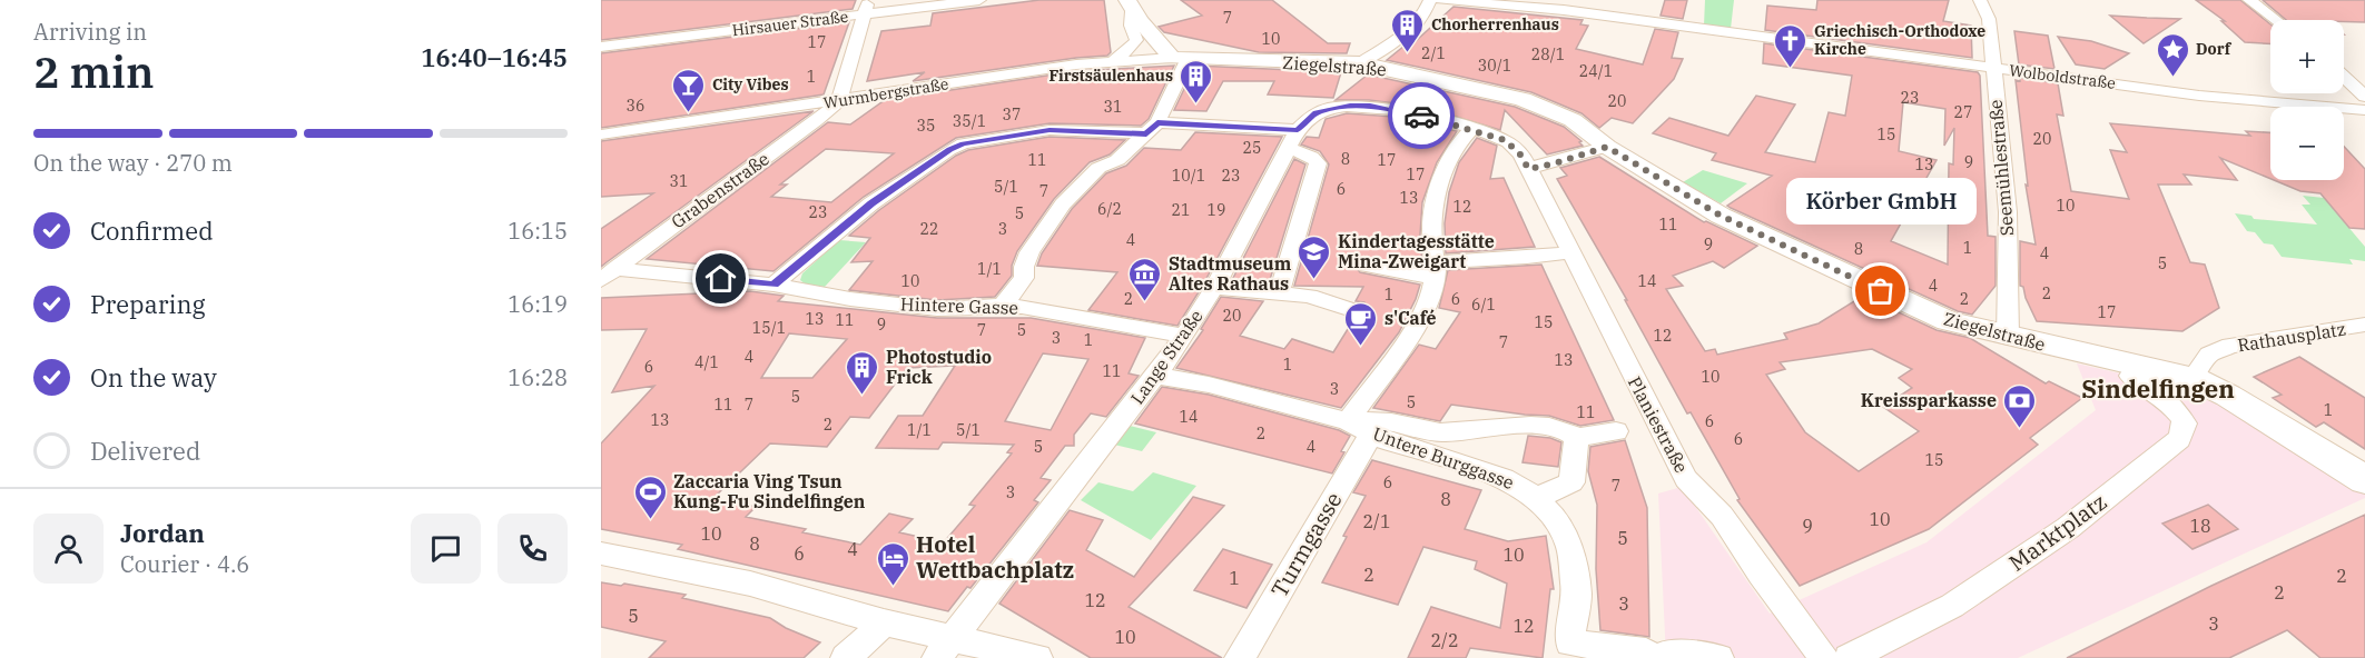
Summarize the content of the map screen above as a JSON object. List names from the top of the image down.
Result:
{
  "streets": {
    "main road": ["Ziegelstraße"],
    "street": [
      "Hirsauer Straße",
      "Wolboldstraße",
      "Wurmbergstraße",
      "Seemühlestraße",
      "Grabenstraße",
      "Hintere Gasse",
      "Rathausplatz",
      "Lange Straße",
      "Planiestraße",
      "Untere Burggasse",
      "Marktplatz",
      "Turmgasse"
    ]
  },
  "crossings": [
    ["Ziegelstraße", "Wurmbergstraße"],
    ["Ziegelstraße", "Seemühlestraße"],
    ["Ziegelstraße", "Rathausplatz"],
    ["Wolboldstraße", "Seemühlestraße"],
    ["Wurmbergstraße", "Grabenstraße"],
    ["Grabenstraße", "Hintere Gasse"],
    ["Hintere Gasse", "Lange Straße"],
    ["Hintere Gasse", "Untere Burggasse"],
    ["Lange Straße", "Planiestraße"],
    ["Lange Straße", "Untere Burggasse"],
    ["Untere Burggasse", "Turmgasse"]
  ],
  "districts": ["Sindelfingen"],
  "places": {
    "building": ["Chorherrenhaus", "Firstsäulenhaus", "Photostudio Frick"],
    "church": ["Griechisch-Orthodoxe Kirche"],
    "place": ["Dorf"],
    "bar": ["City Vibes"],
    "school or university": ["Kindertagesstätte Mina-Zweigart"],
    "other": ["Körber GmbH"],
    "museum": ["Stadtmuseum Altes Rathaus"],
    "cafe": ["s'Café"],
    "bank": ["Kreissparkasse"],
    "sports": ["Zaccaria Ving Tsun Kung-Fu Sindelfingen"],
    "hotel": ["Hotel Wettbachplatz"]
  },
  "house_numbers": [
    "7",
    "10",
    "17",
    "2/1",
    "28/1",
    "30/1",
    "24/1",
    "1",
    "23",
    "20",
    "36",
    "31",
    "27",
    "37",
    "35/1",
    "35",
    "15",
    "20",
    "25",
    "8",
    "11",
    "17",
    "9",
    "13",
    "17",
    "10/1",
    "23",
    "31",
    "5/1",
    "6",
    "7",
    "13",
    "10",
    "12",
    "6/2",
    "21",
    "19",
    "23",
    "5",
    "11",
    "22",
    "3",
    "4",
    "9",
    "1",
    "8",
    "4",
    "5",
    "1/1",
    "10",
    "14",
    "4",
    "2",
    "1",
    "2",
    "6",
    "2",
    "6/1",
    "17",
    "20",
    "13",
    "11",
    "15",
    "9",
    "15/1",
    "7",
    "5",
    "12",
    "3",
    "1",
    "7",
    "4",
    "13",
    "4/1",
    "1",
    "6",
    "11",
    "10",
    "3",
    "5",
    "5",
    "11",
    "7",
    "1",
    "11",
    "14",
    "13",
    "6",
    "2",
    "1/1",
    "5/1",
    "2",
    "6",
    "5",
    "4",
    "15",
    "6",
    "7",
    "3",
    "8",
    "10",
    "2/1",
    "9",
    "18",
    "10",
    "5",
    "8",
    "4",
    "6",
    "10",
    "2",
    "2",
    "1",
    "2",
    "12",
    "3",
    "5",
    "3",
    "12",
    "10",
    "2/2"
  ],
  "page": {
    "heading": ["2 min", "Arriving in", "16:40–16:45"],
    "panel": ["Jordan", "Courier · 4.6"],
    "map_buttons": ["+", "−"],
    "bar": "On the way · 270 m",
    "bubble": "Körber GmbH",
    "list": [
      ["Confirmed", "16:15"],
      ["Preparing", "16:19"],
      ["On the way", "16:28"],
      "Delivered"
    ]
  }
}
